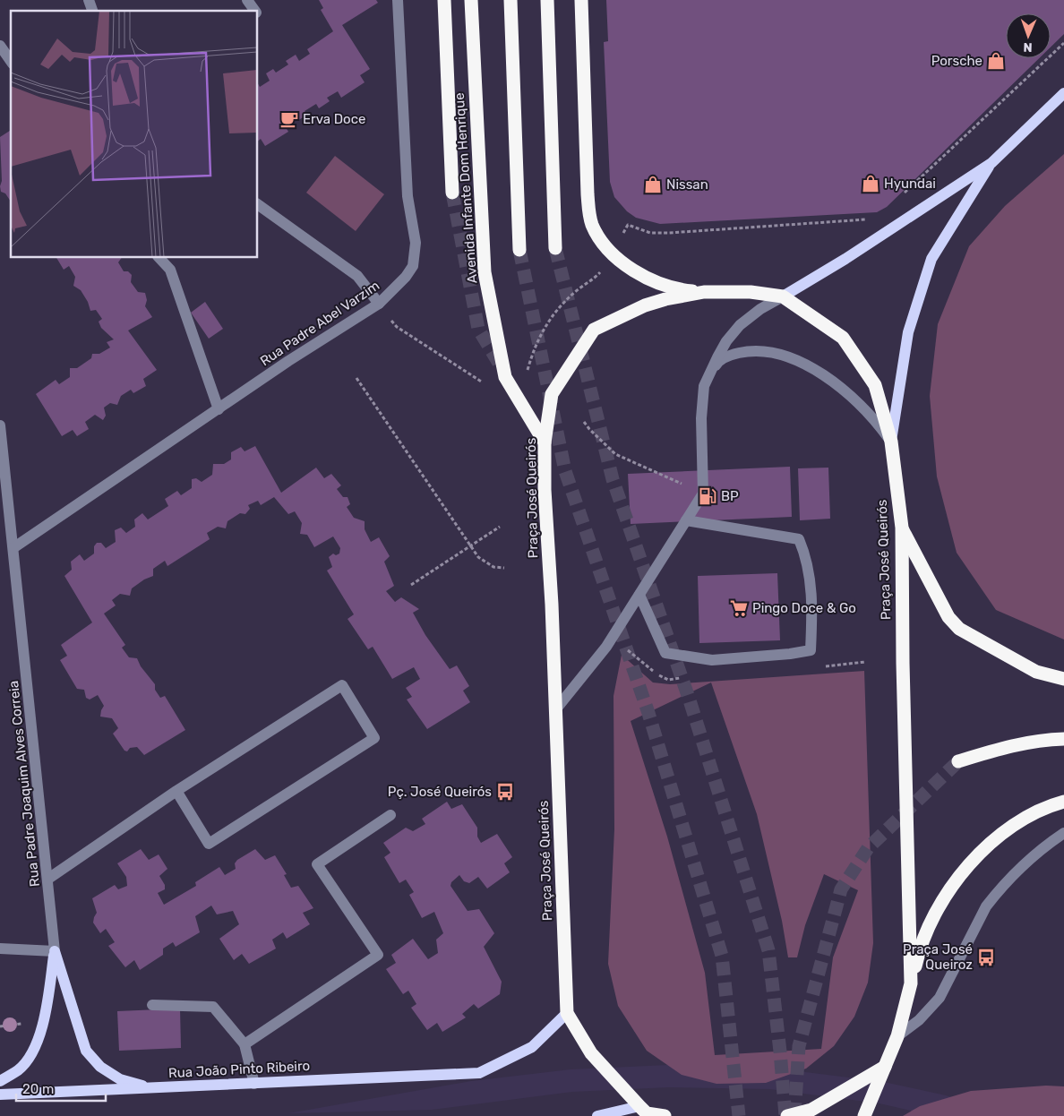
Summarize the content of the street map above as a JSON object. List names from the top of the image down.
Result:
{
  "streets": {
    "highway": ["Avenida Infante Dom Henrique", "Praça José Queirós"],
    "main road": ["Rua João Pinto Ribeiro"],
    "street": ["Rua Padre Abel Varzim", "Rua Padre Joaquim Alves Correia"]
  },
  "crossings": [
    ["Avenida Infante Dom Henrique", "Praça José Queirós"],
    ["Rua Padre Abel Varzim", "Rua Padre Joaquim Alves Correia"],
    ["Praça José Queirós", "Rua João Pinto Ribeiro"]
  ],
  "places": {
    "shop": ["Porsche", "Hyundai", "Nissan"],
    "cafe": ["Erva Doce"],
    "fuel station": ["BP"],
    "supermarket": ["Pingo Doce & Go"],
    "bus stop": ["Pç. José Queirós", "Praça José Queiroz"]
  },
  "scale_bar": "20 m",
  "north": "bottom"
}
